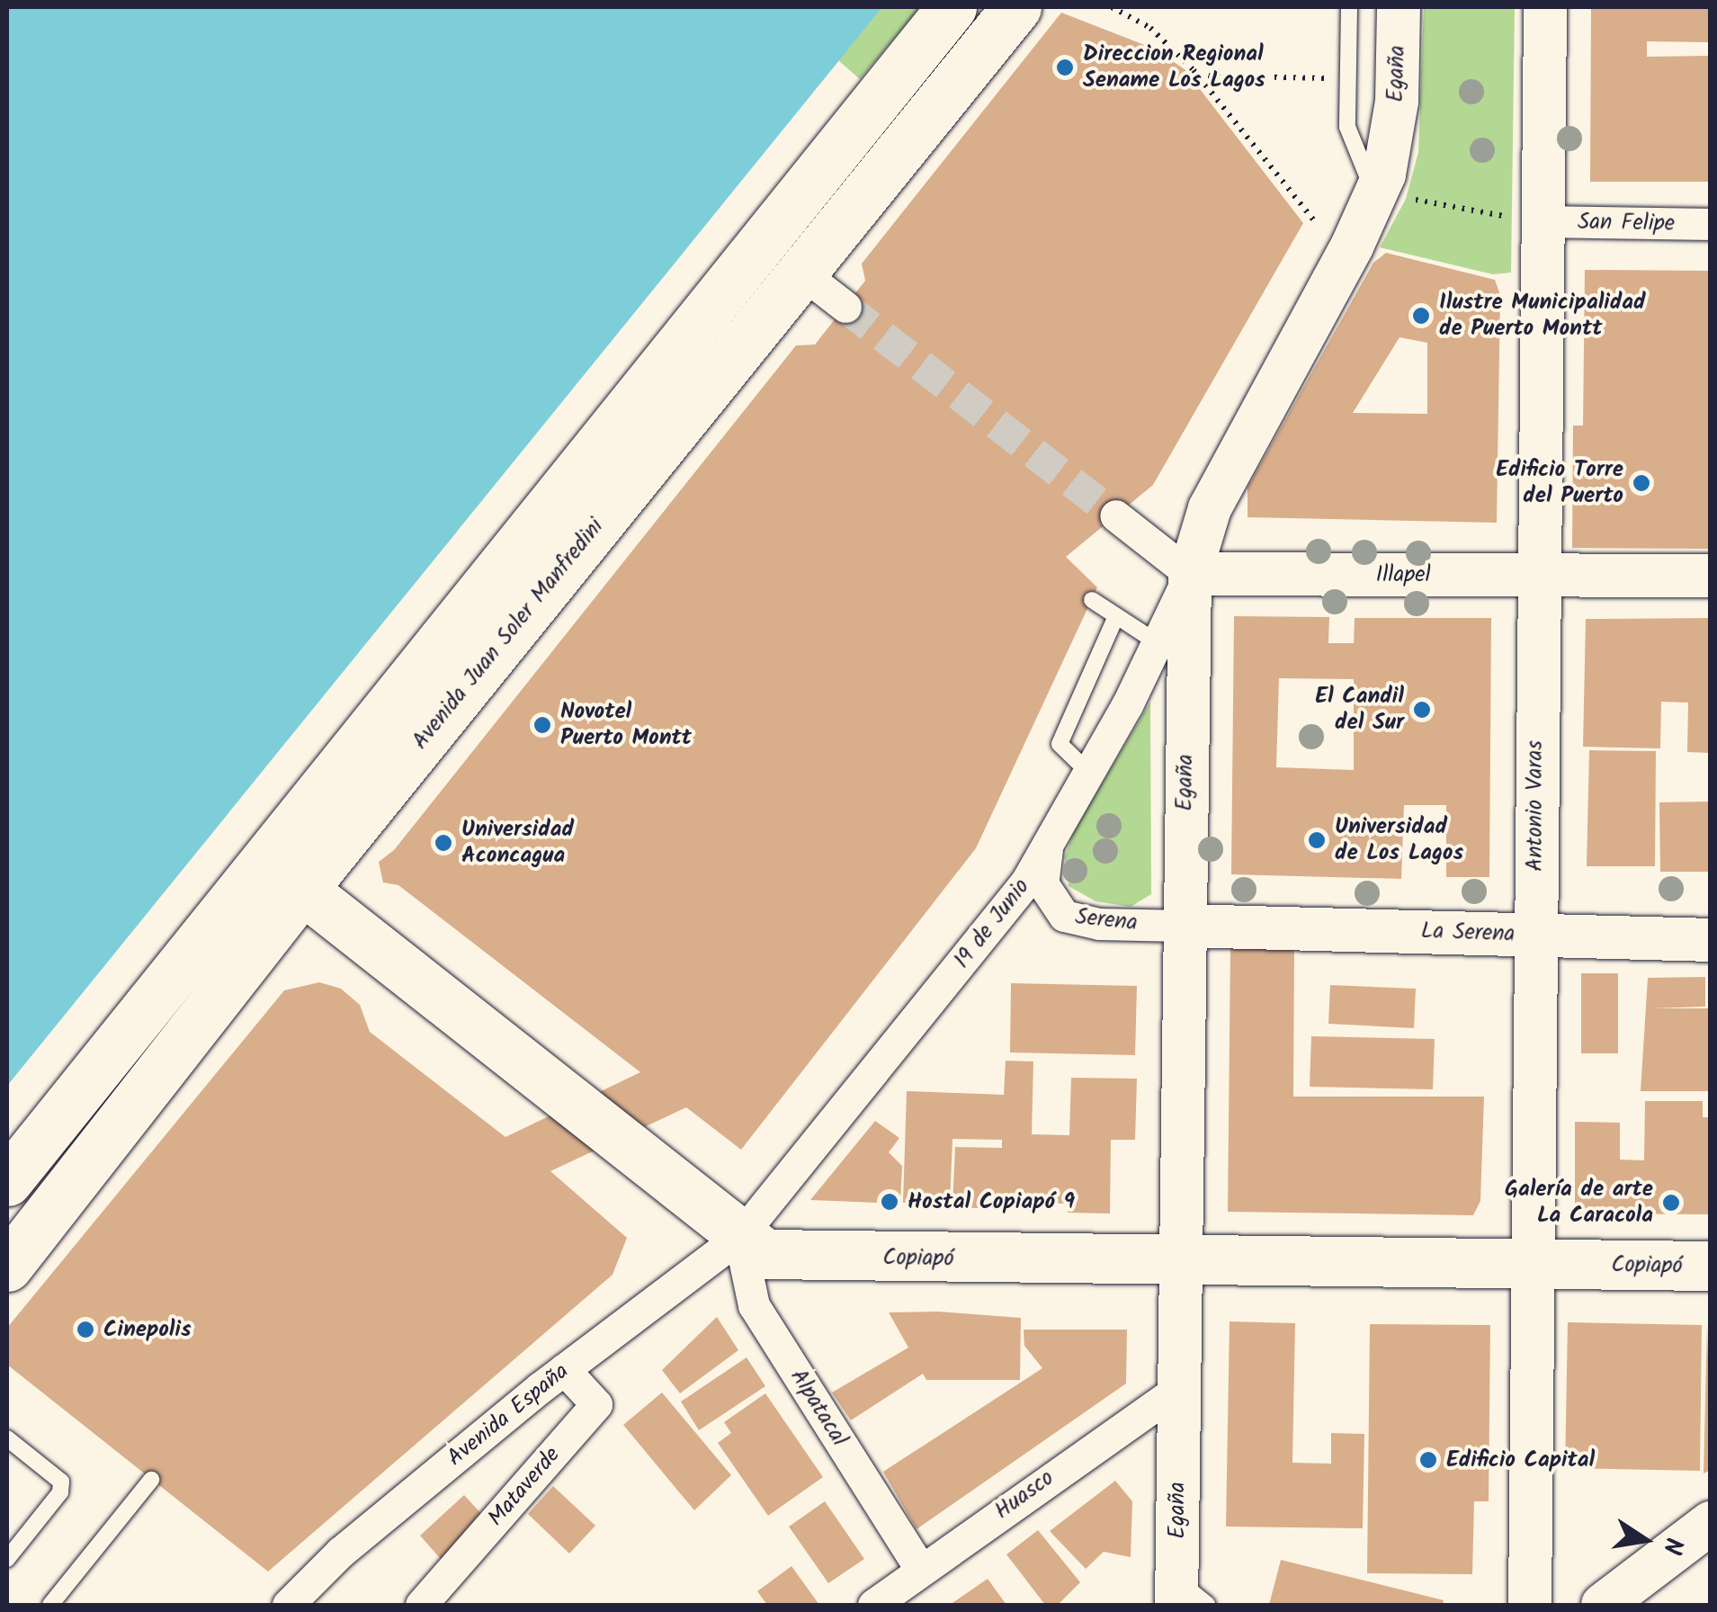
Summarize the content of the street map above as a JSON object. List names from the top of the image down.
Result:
{
  "streets": {
    "main road": [
      "Egaña",
      "Illapel",
      "Avenida Juan Soler Manfredini",
      "Antonio Varas",
      "La Serena",
      "Copiapó"
    ],
    "street": [
      "San Felipe",
      "Serena",
      "19 de Junio",
      "Alpatacal",
      "Avenida España",
      "Mataverde",
      "Huasco"
    ]
  },
  "crossings": [
    ["Egaña", "Illapel"],
    ["Egaña", "Serena"],
    ["Egaña", "19 de Junio"],
    ["Egaña", "La Serena"],
    ["Egaña", "Copiapó"],
    ["Egaña", "Huasco"],
    ["San Felipe", "Antonio Varas"],
    ["Illapel", "Antonio Varas"],
    ["Illapel", "19 de Junio"],
    ["Avenida Juan Soler Manfredini", "Copiapó"],
    ["Antonio Varas", "La Serena"],
    ["Antonio Varas", "Copiapó"],
    ["Serena", "19 de Junio"],
    ["Serena", "La Serena"],
    ["19 de Junio", "Copiapó"],
    ["19 de Junio", "Alpatacal"],
    ["19 de Junio", "Avenida España"],
    ["Copiapó", "Alpatacal"],
    ["Copiapó", "Avenida España"],
    ["Alpatacal", "Avenida España"],
    ["Alpatacal", "Huasco"],
    ["Avenida España", "Mataverde"]
  ],
  "places": [
    "Direccion Regional Sename Los Lagos",
    "Ilustre Municipalidad de Puerto Montt",
    "Edificio Torre del Puerto",
    "El Candil del Sur",
    "Novotel Puerto Montt",
    "Universidad de Los Lagos",
    "Universidad Aconcagua",
    "Hostal Copiapó 9",
    "Galería de arte La Caracola",
    "Cinepolis",
    "Edificio Capital"
  ],
  "north": "right"
}
